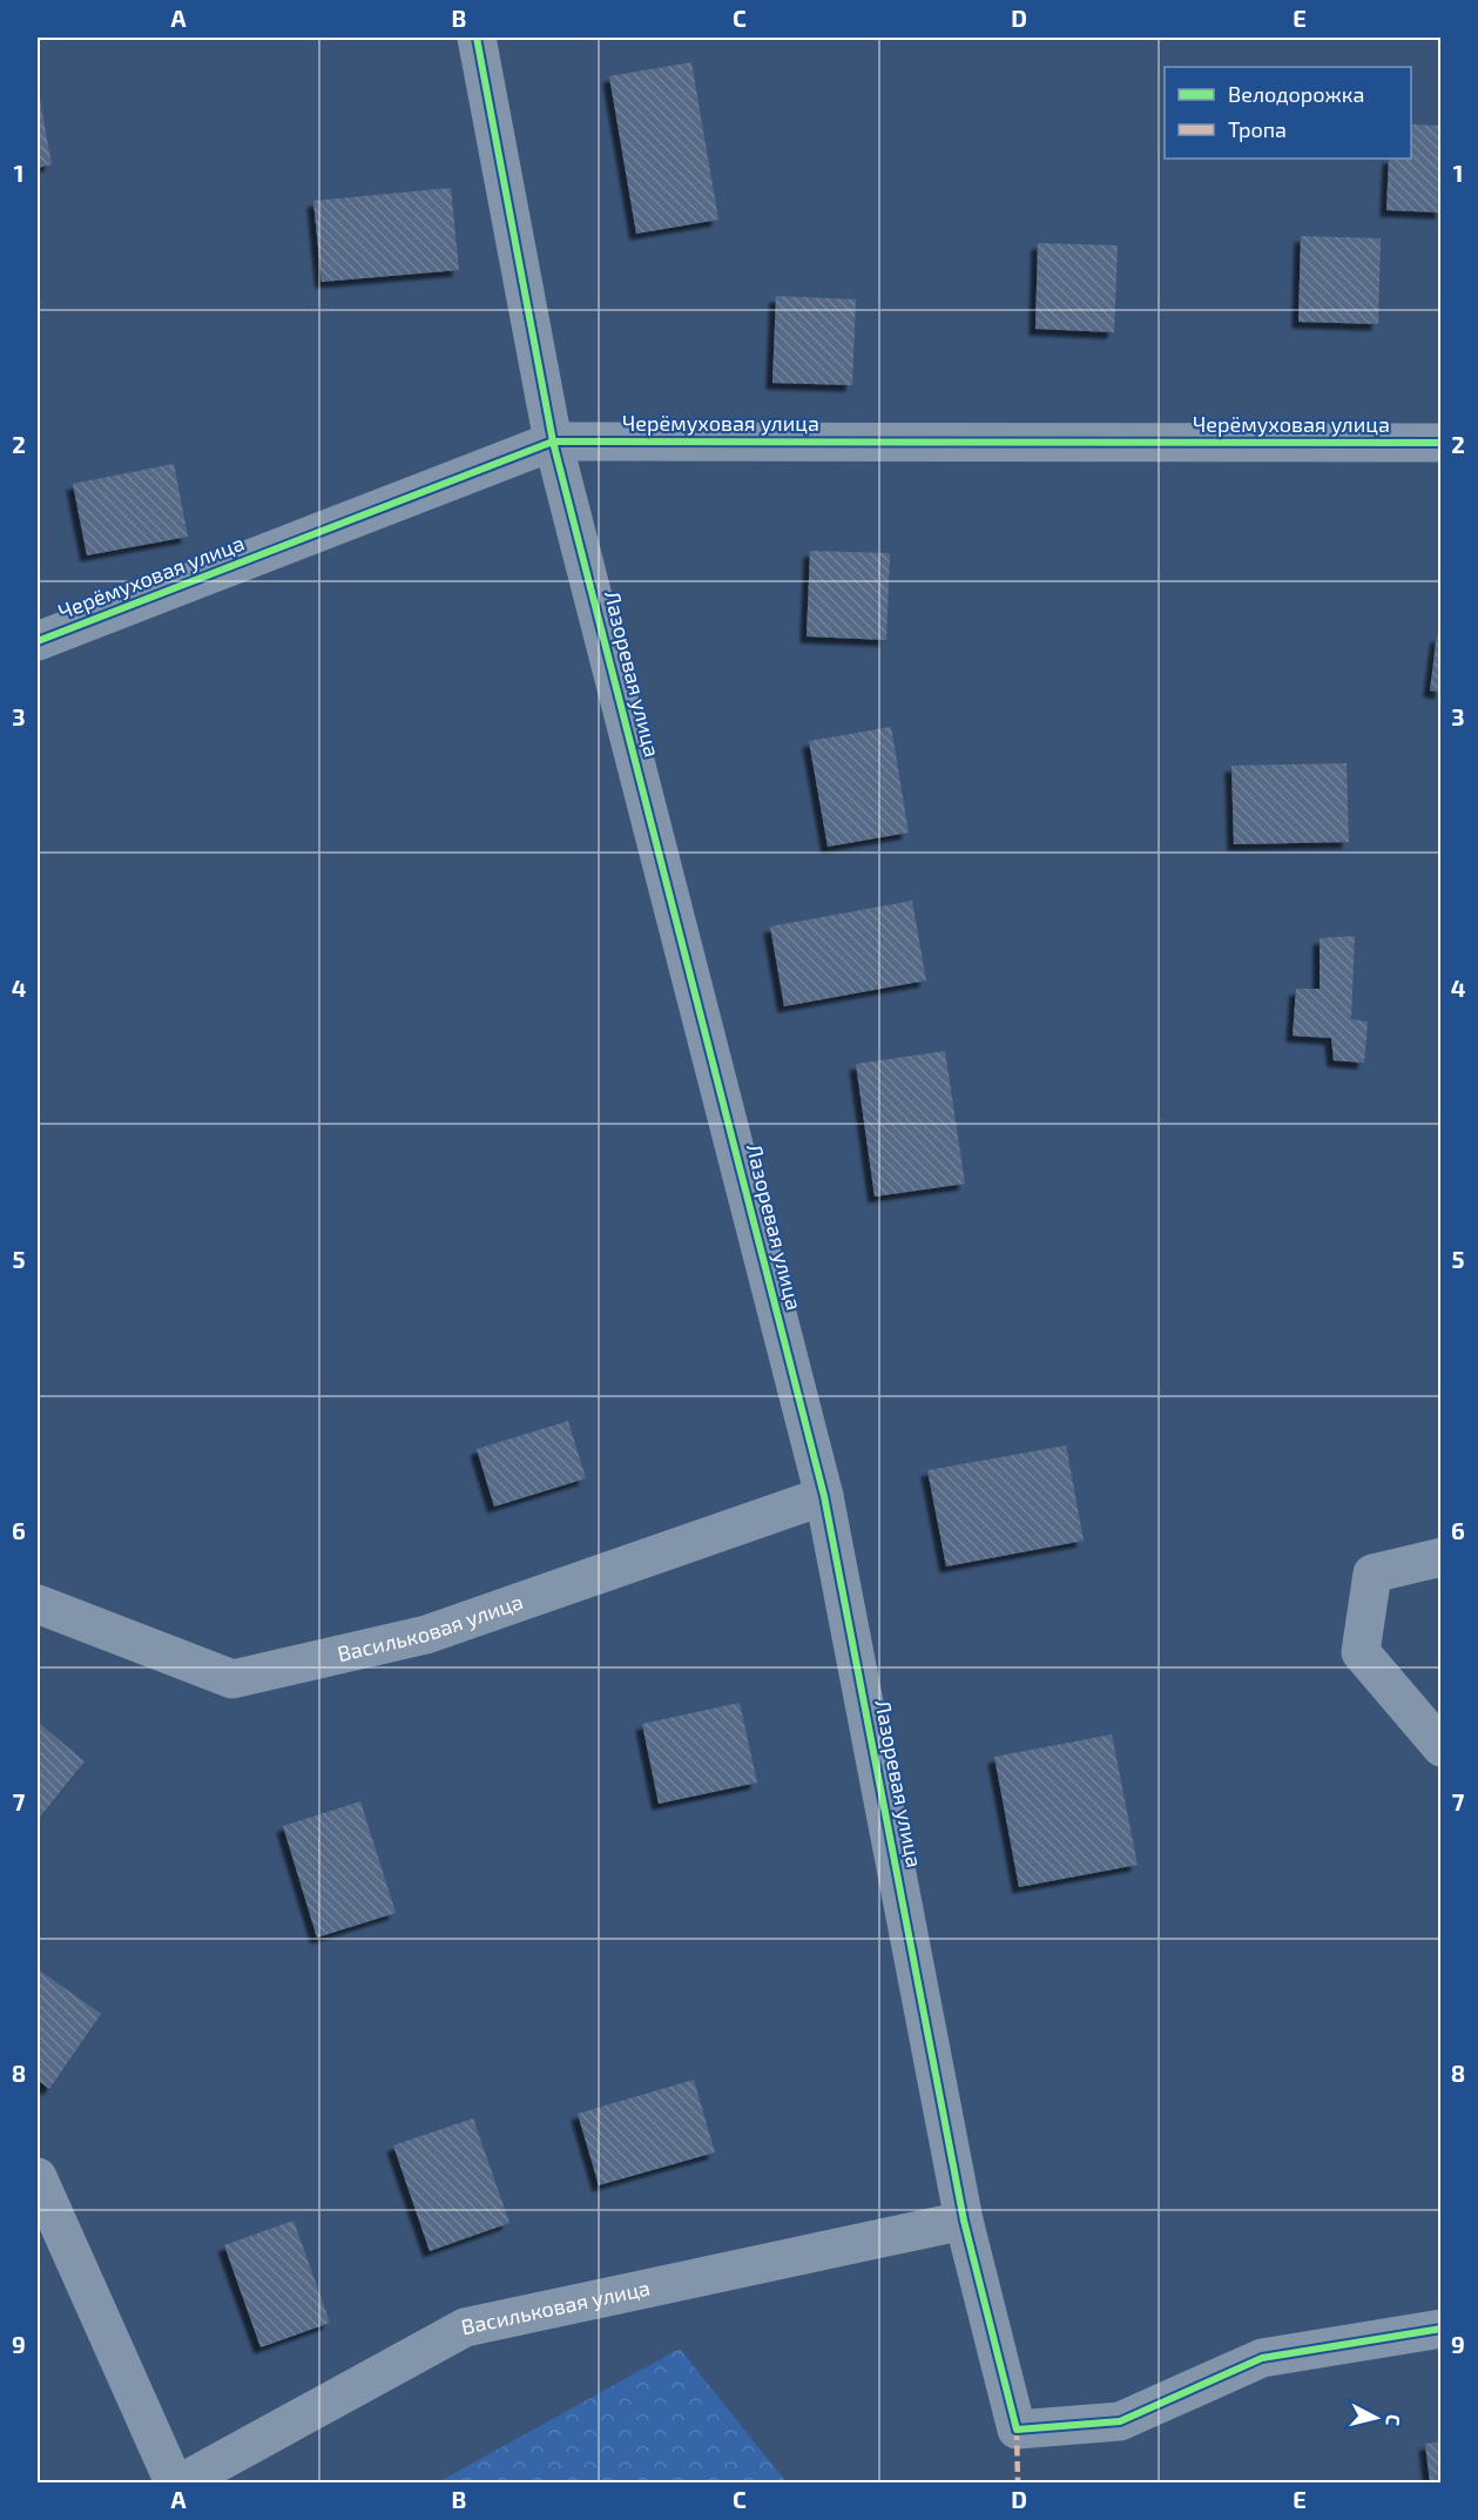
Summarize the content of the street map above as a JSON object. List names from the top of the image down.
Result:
{
  "streets": {
    "street": ["Черёмуховая улица", "Лазоревая улица", "Васильковая улица"]
  },
  "crossings": [
    ["Черёмуховая улица", "Лазоревая улица"],
    ["Лазоревая улица", "Васильковая улица"]
  ],
  "legend": ["Велодорожка", "Тропа"],
  "north": "right",
  "grid": {
    "columns": [
      "A",
      "B",
      "C",
      "D",
      "E"
    ],
    "rows": [
      "1",
      "2",
      "3",
      "4",
      "5",
      "6",
      "7",
      "8",
      "9"
    ]
  }
}
